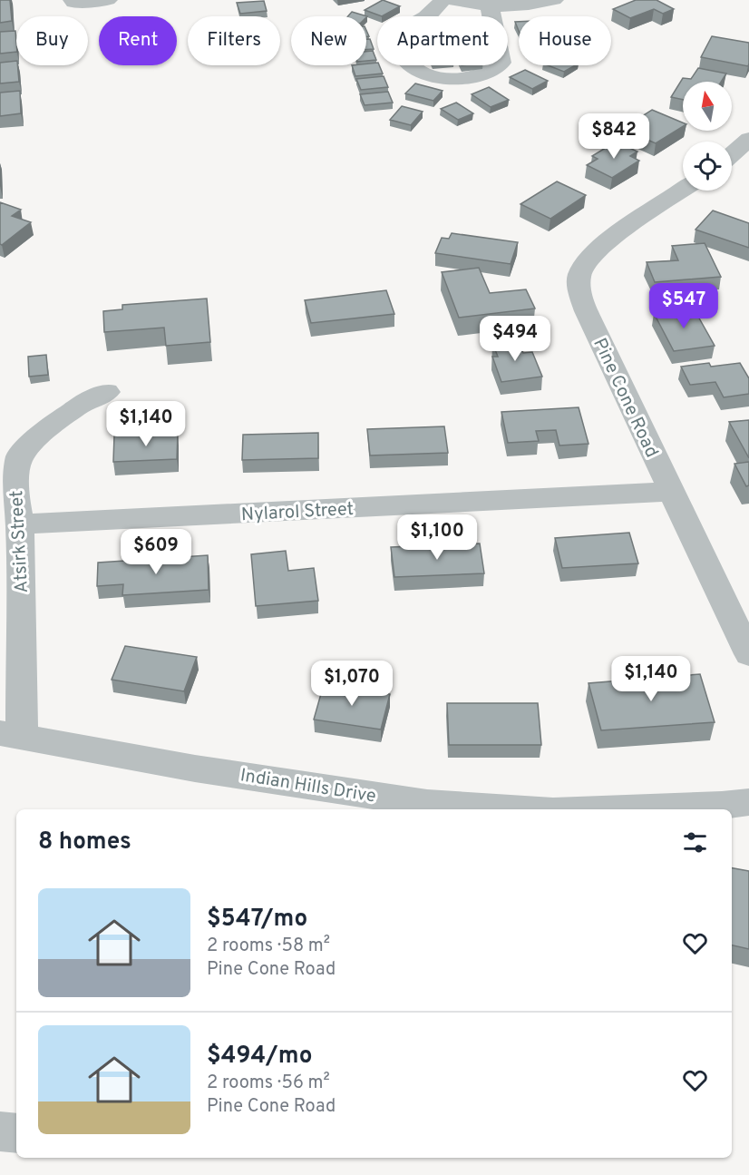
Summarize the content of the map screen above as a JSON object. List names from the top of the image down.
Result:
{
  "streets": {
    "street": [
      "Pine Cone Road",
      "Nylarol Street",
      "Atsirk Street",
      "Indian Hills Drive"
    ]
  },
  "crossings": [
    ["Pine Cone Road", "Nylarol Street"],
    ["Nylarol Street", "Atsirk Street"],
    ["Atsirk Street", "Indian Hills Drive"]
  ],
  "north": "top",
  "page": {
    "chip": [
      "Buy",
      "Rent",
      "Filters",
      "New",
      "Apartment",
      "House"
    ],
    "price": [
      "$842",
      "$547",
      "$494",
      "$1,140",
      "$1,100",
      "$609",
      "$1,140",
      "$1,070"
    ],
    "heading": "8 homes",
    "list": [
      {
        "name": "$547/mo",
        "note": "2 rooms · 58 m² · Pine Cone Road"
      },
      {
        "name": "$494/mo",
        "note": "2 rooms · 56 m² · Pine Cone Road"
      }
    ]
  }
}
